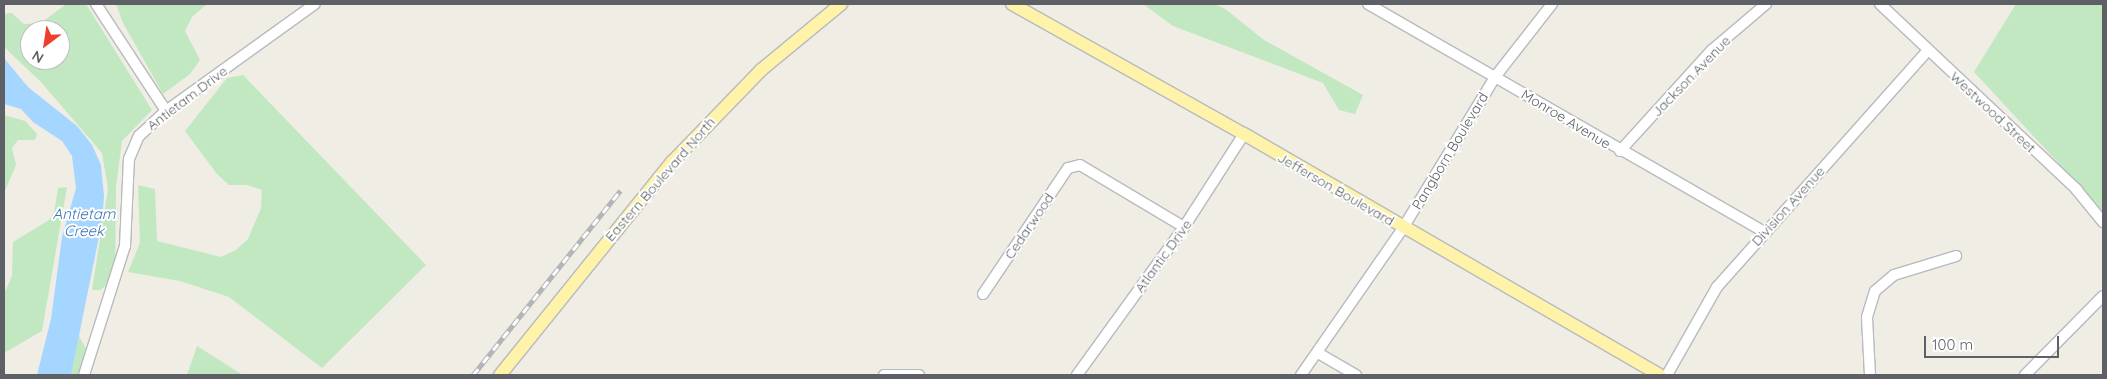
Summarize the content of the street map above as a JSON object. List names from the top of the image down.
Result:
{
  "streets": {
    "main road": ["Eastern Boulevard North", "Jefferson Boulevard"],
    "street": [
      "Jackson Avenue",
      "Antietam Drive",
      "Westwood Street",
      "Monroe Avenue",
      "Pangborn Boulevard",
      "Division Avenue",
      "Cedarwood",
      "Atlantic Drive"
    ]
  },
  "crossings": [
    ["Jackson Avenue", "Monroe Avenue"],
    ["Westwood Street", "Division Avenue"],
    ["Monroe Avenue", "Pangborn Boulevard"],
    ["Monroe Avenue", "Division Avenue"],
    ["Pangborn Boulevard", "Jefferson Boulevard"],
    ["Jefferson Boulevard", "Atlantic Drive"],
    ["Cedarwood", "Atlantic Drive"]
  ],
  "water": ["Antietam Creek"],
  "scale_bar": "100 m",
  "north": "bottom left"
}
